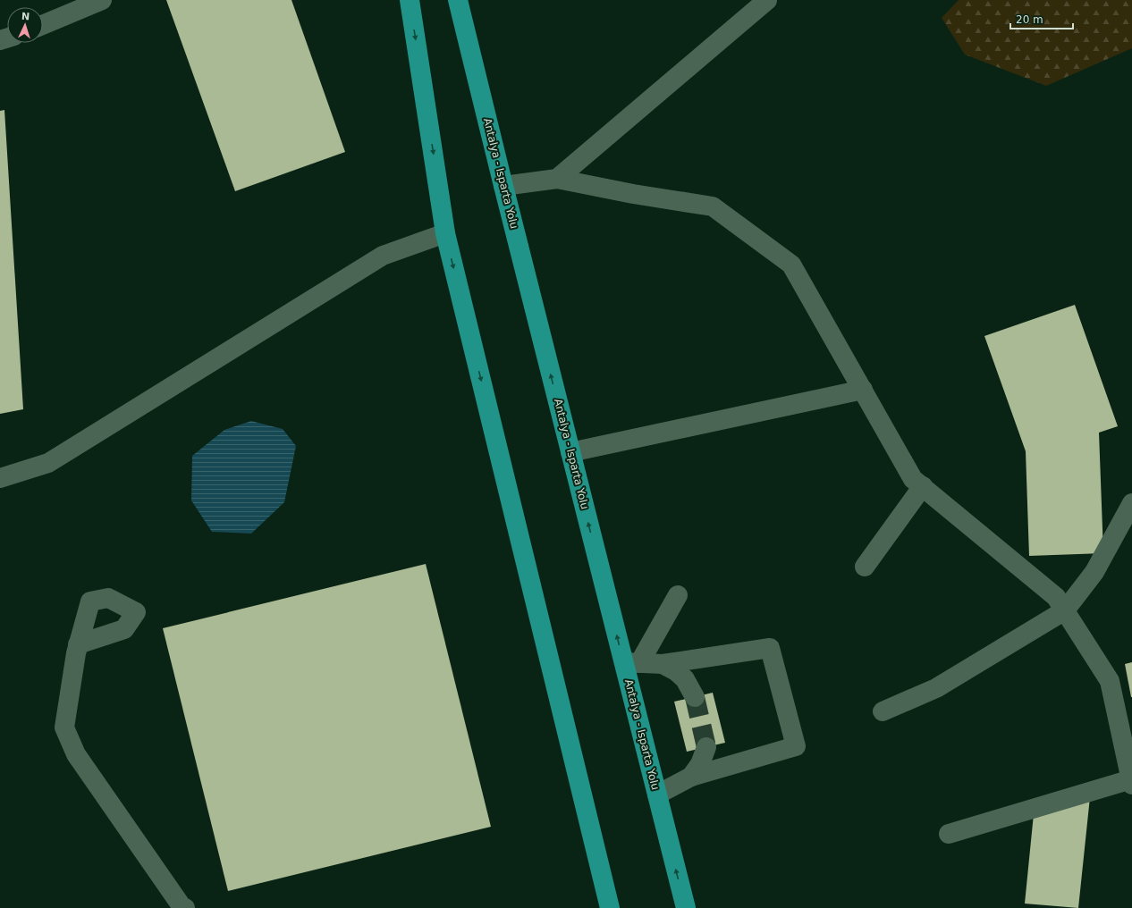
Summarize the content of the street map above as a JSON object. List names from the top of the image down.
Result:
{
  "streets": {
    "highway": ["Antalya - Isparta Yolu"]
  },
  "scale_bar": "20 m",
  "north": "top"
}
